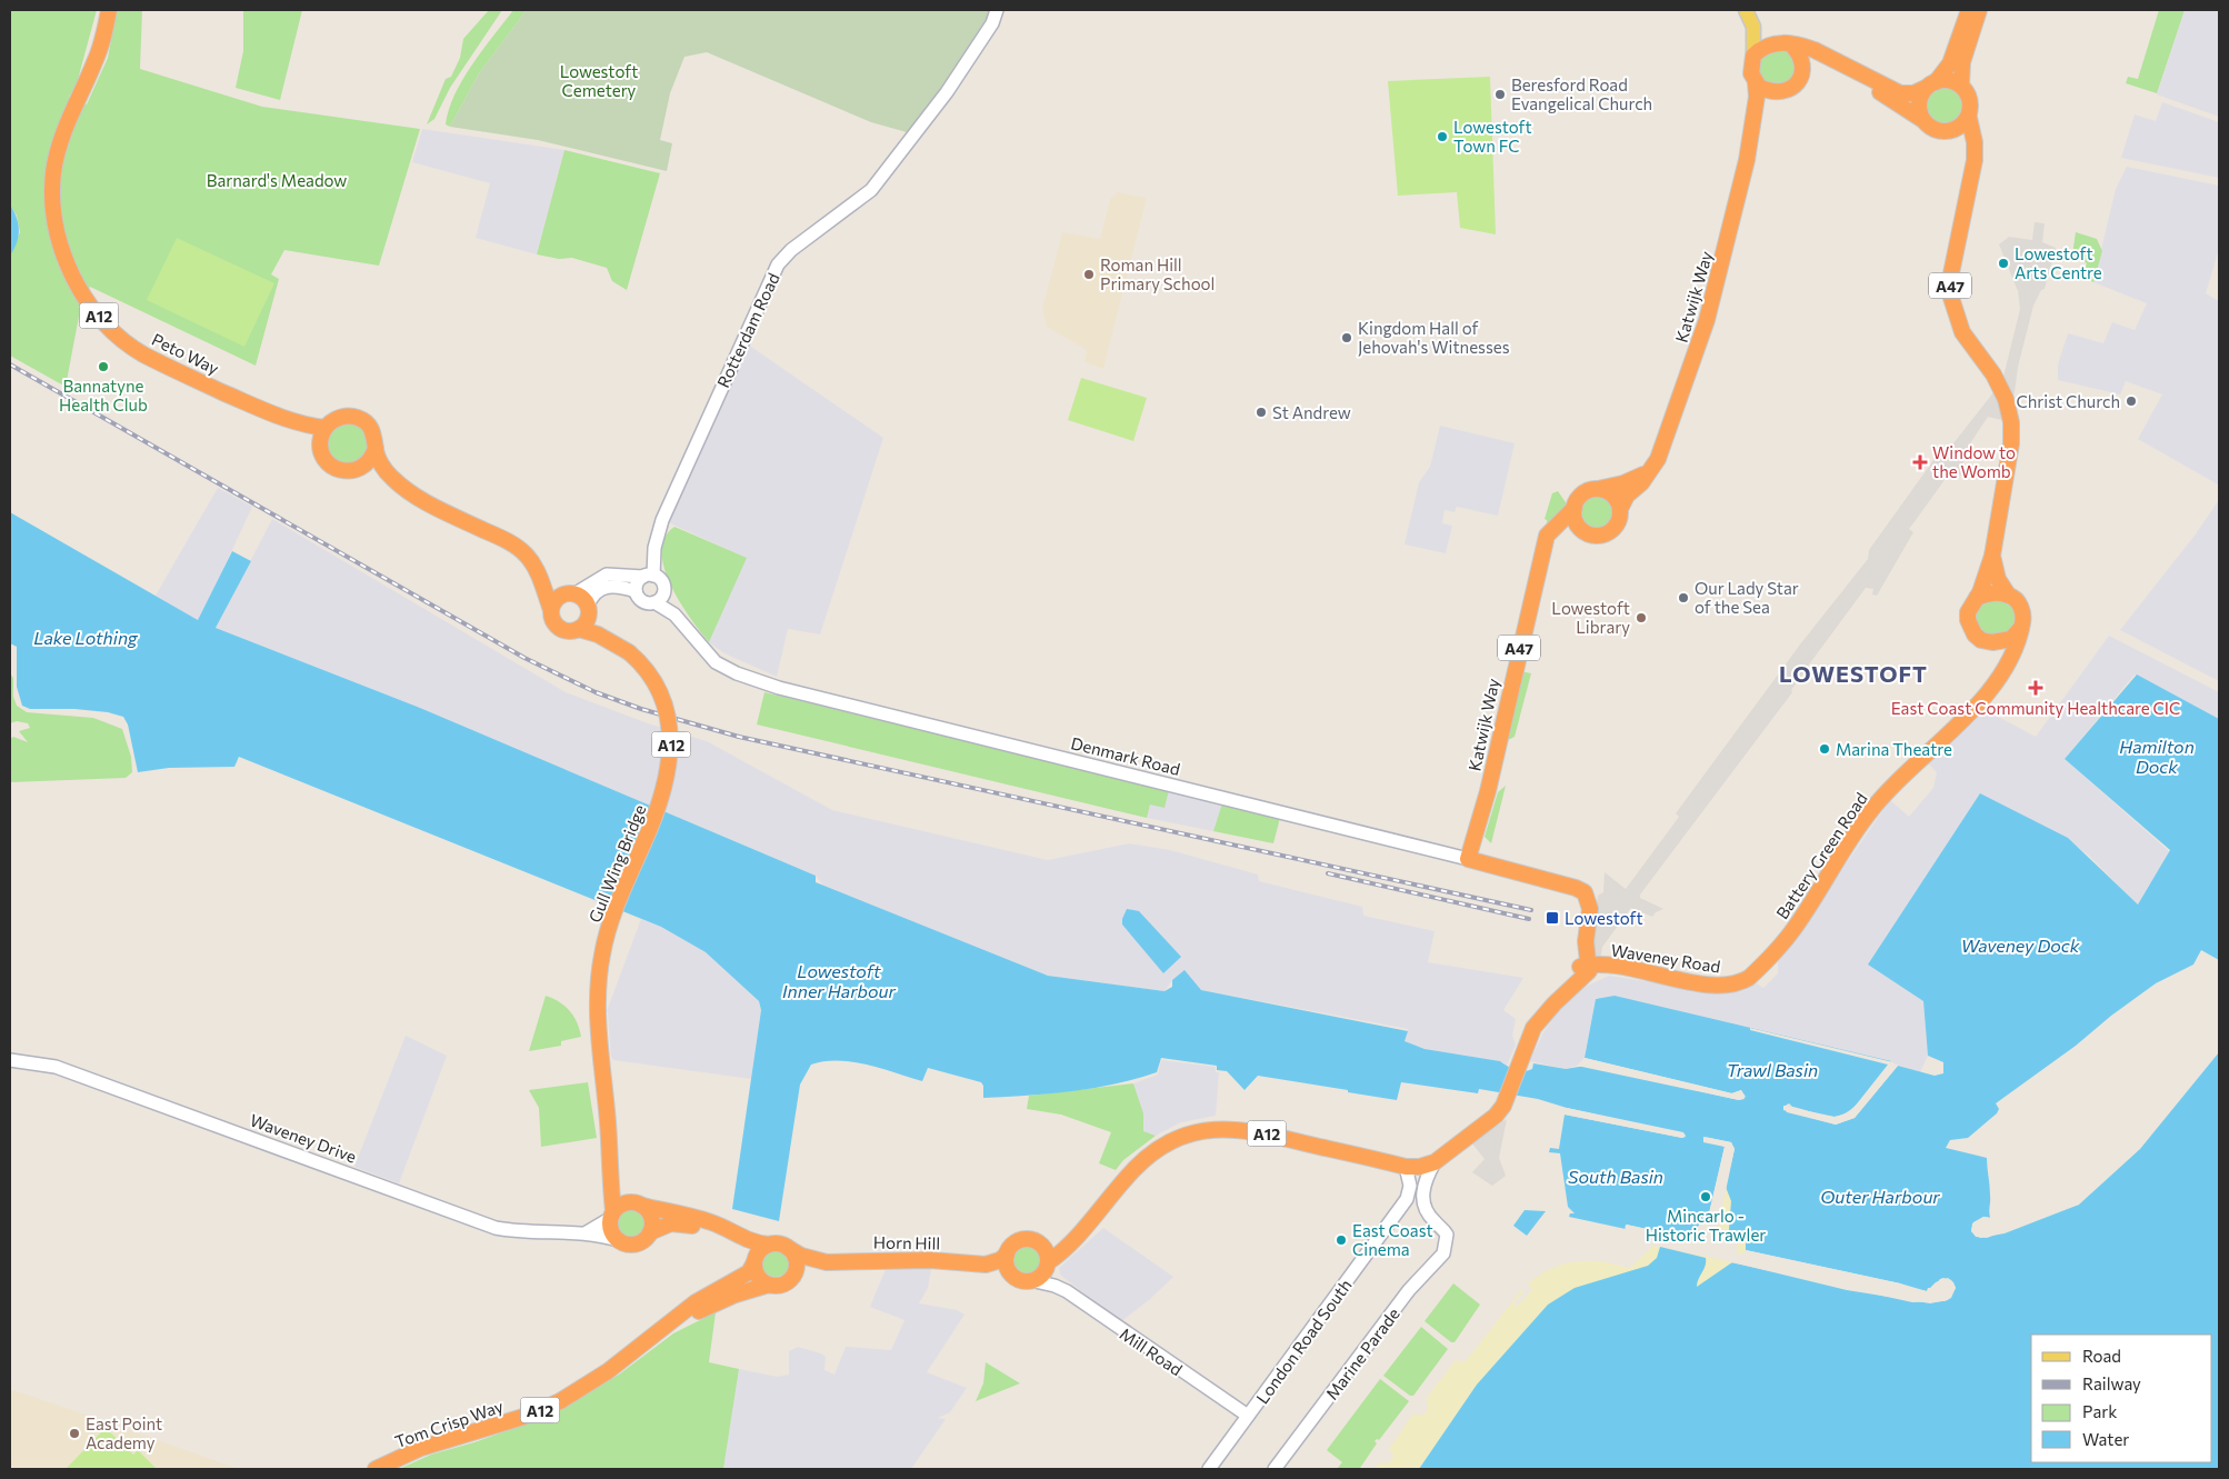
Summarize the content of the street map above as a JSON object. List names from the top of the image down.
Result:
{
  "streets": {
    "highway": [
      "A47",
      "Katwijk Way",
      "A12",
      "Peto Way",
      "Denmark Road",
      "Battery Green Road",
      "Gull Wing Bridge",
      "Waveney Road",
      "Horn Hill",
      "Tom Crisp Way"
    ],
    "street": [
      "Rotterdam Road",
      "Waveney Drive",
      "London Road South",
      "Mill Road",
      "Marine Parade"
    ]
  },
  "crossings": [
    ["A47", "Battery Green Road"],
    ["Katwijk Way", "Denmark Road"],
    ["A12", "Gull Wing Bridge"],
    ["A12", "Waveney Drive"],
    ["A12", "Horn Hill"],
    ["A12", "London Road South"],
    ["A12", "Mill Road"],
    ["A12", "Tom Crisp Way"],
    ["Rotterdam Road", "Denmark Road"],
    ["Denmark Road", "Waveney Road"],
    ["Battery Green Road", "Waveney Road"],
    ["Horn Hill", "Mill Road"],
    ["Horn Hill", "Tom Crisp Way"],
    ["London Road South", "Mill Road"]
  ],
  "districts": ["LOWESTOFT"],
  "water": [
    "Lake Lothing",
    "Hamilton Dock",
    "Waveney Dock",
    "Lowestoft Inner Harbour",
    "Trawl Basin",
    "South Basin",
    "Outer Harbour"
  ],
  "parks": ["Lowestoft Cemetery", "Barnard's Meadow"],
  "places": {
    "other": [
      "Beresford Road Evangelical Church",
      "Lowestoft Town FC",
      "Lowestoft Arts Centre",
      "Roman Hill Primary School",
      "Kingdom Hall of Jehovah's Witnesses",
      "Bannatyne Health Club",
      "Christ Church",
      "St Andrew",
      "Our Lady Star of the Sea",
      "Lowestoft Library",
      "Marina Theatre",
      "Mincarlo - Historic Trawler",
      "East Coast Cinema",
      "East Point Academy"
    ],
    "health": ["Window to the Womb", "East Coast Community Healthcare CIC"],
    "transit": ["Lowestoft"]
  },
  "legend": [
    "Road",
    "Railway",
    "Park",
    "Water"
  ]
}
